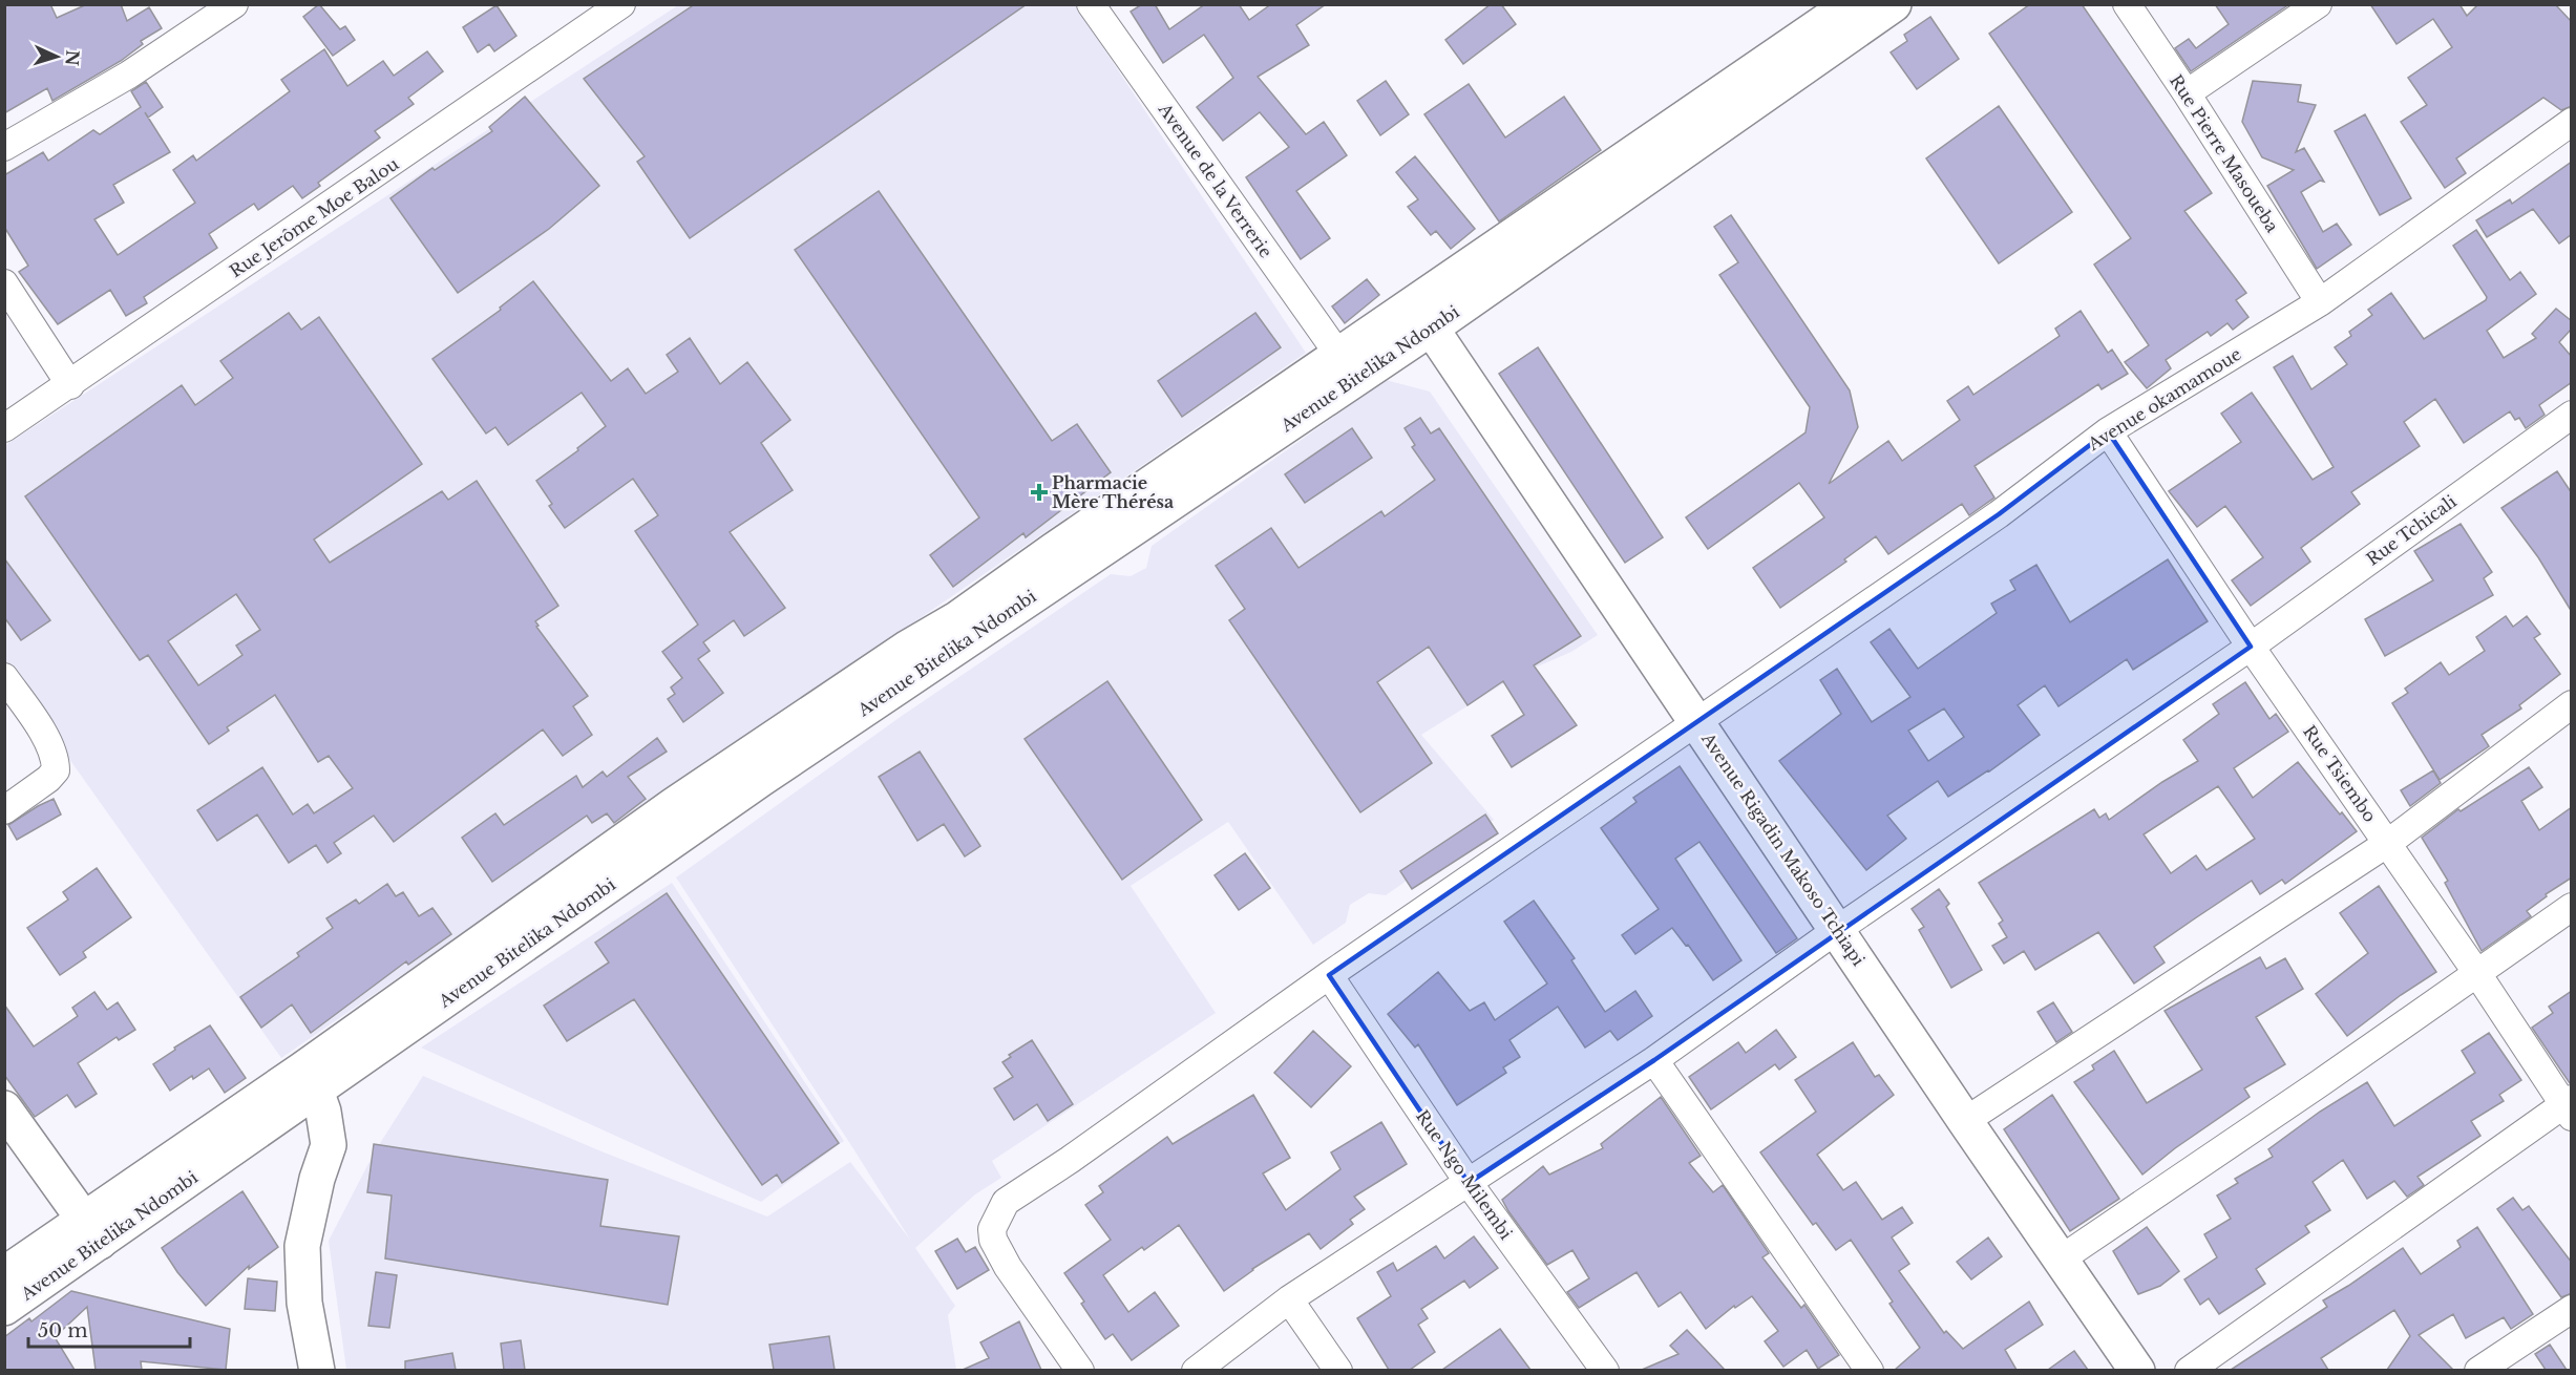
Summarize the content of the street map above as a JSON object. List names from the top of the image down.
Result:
{
  "streets": {
    "main road": ["Avenue Bitelika Ndombi", "Avenue Rigadin Makoso Tchiapi"],
    "street": [
      "Rue Pierre Masoueba",
      "Avenue de la Verrerie",
      "Rue Jerôme Moe Balou",
      "Avenue okamamoue",
      "Rue Tchicali",
      "Rue Tsiembo",
      "Rue Ngo Milembi"
    ]
  },
  "crossings": [
    ["Rue Pierre Masoueba", "Avenue okamamoue"],
    ["Avenue de la Verrerie", "Avenue Bitelika Ndombi"],
    ["Avenue Bitelika Ndombi", "Avenue Rigadin Makoso Tchiapi"],
    ["Avenue okamamoue", "Rue Tsiembo"],
    ["Avenue okamamoue", "Avenue Rigadin Makoso Tchiapi"],
    ["Avenue okamamoue", "Rue Ngo Milembi"],
    ["Rue Tchicali", "Rue Tsiembo"],
    ["Rue Tchicali", "Avenue Rigadin Makoso Tchiapi"],
    ["Rue Tchicali", "Rue Ngo Milembi"]
  ],
  "places": {
    "health": ["Pharmacie Mère Thérésa"]
  },
  "scale_bar": "50 m",
  "north": "right"
}
